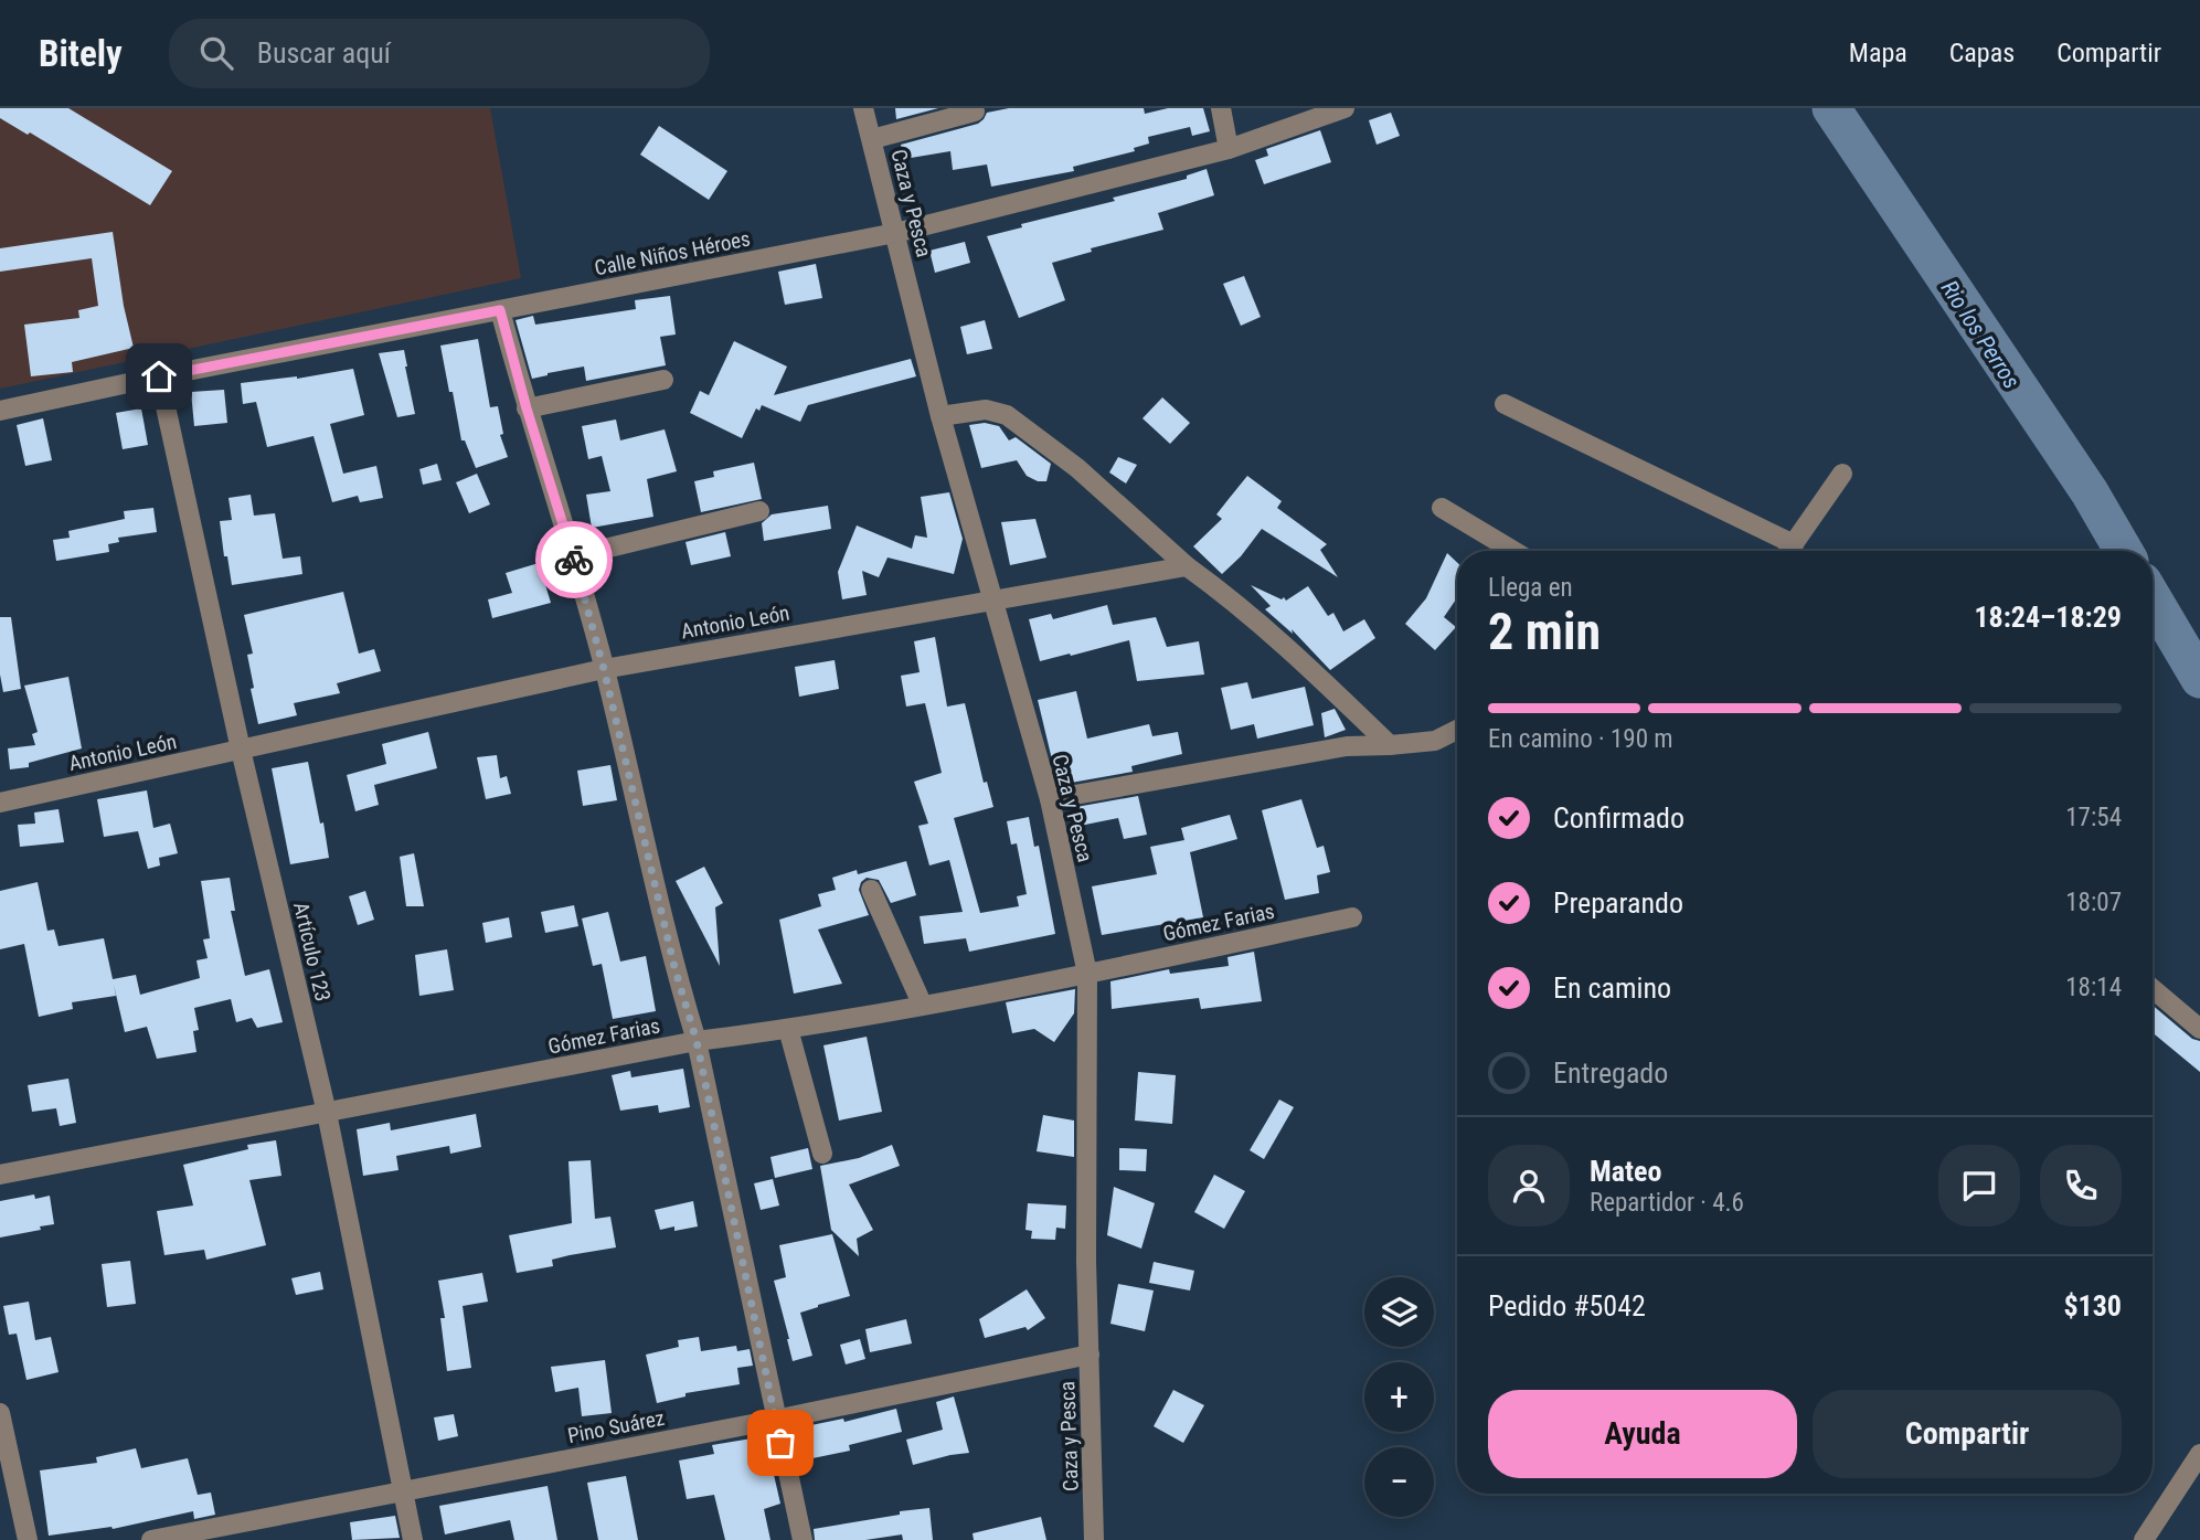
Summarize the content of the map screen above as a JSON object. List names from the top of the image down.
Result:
{
  "streets": {
    "street": [
      "Caza y Pesca",
      "Calle Niños Héroes",
      "Antonio León",
      "Gómez Farias",
      "Artículo 123",
      "Pino Suárez"
    ]
  },
  "crossings": [
    ["Caza y Pesca", "Calle Niños Héroes"],
    ["Caza y Pesca", "Antonio León"],
    ["Caza y Pesca", "Gómez Farias"],
    ["Caza y Pesca", "Pino Suárez"],
    ["Calle Niños Héroes", "Artículo 123"],
    ["Antonio León", "Artículo 123"],
    ["Gómez Farias", "Artículo 123"],
    ["Artículo 123", "Pino Suárez"]
  ],
  "water": ["Rio los Perros"],
  "page": {
    "header": "Bitely",
    "search": "Buscar aquí",
    "nav": ["Mapa", "Capas", "Compartir"],
    "heading": ["2 min", "Llega en", "18:24–18:29"],
    "panel": [
      "Mateo",
      "Repartidor · 4.6",
      "Pedido #5042",
      "$130"
    ],
    "bar": "En camino · 190 m",
    "list": [
      ["Confirmado", "17:54"],
      ["Preparando", "18:07"],
      ["En camino", "18:14"],
      "Entregado"
    ],
    "map_buttons": ["+", "−"],
    "buttons": ["Ayuda", "Compartir"]
  }
}
